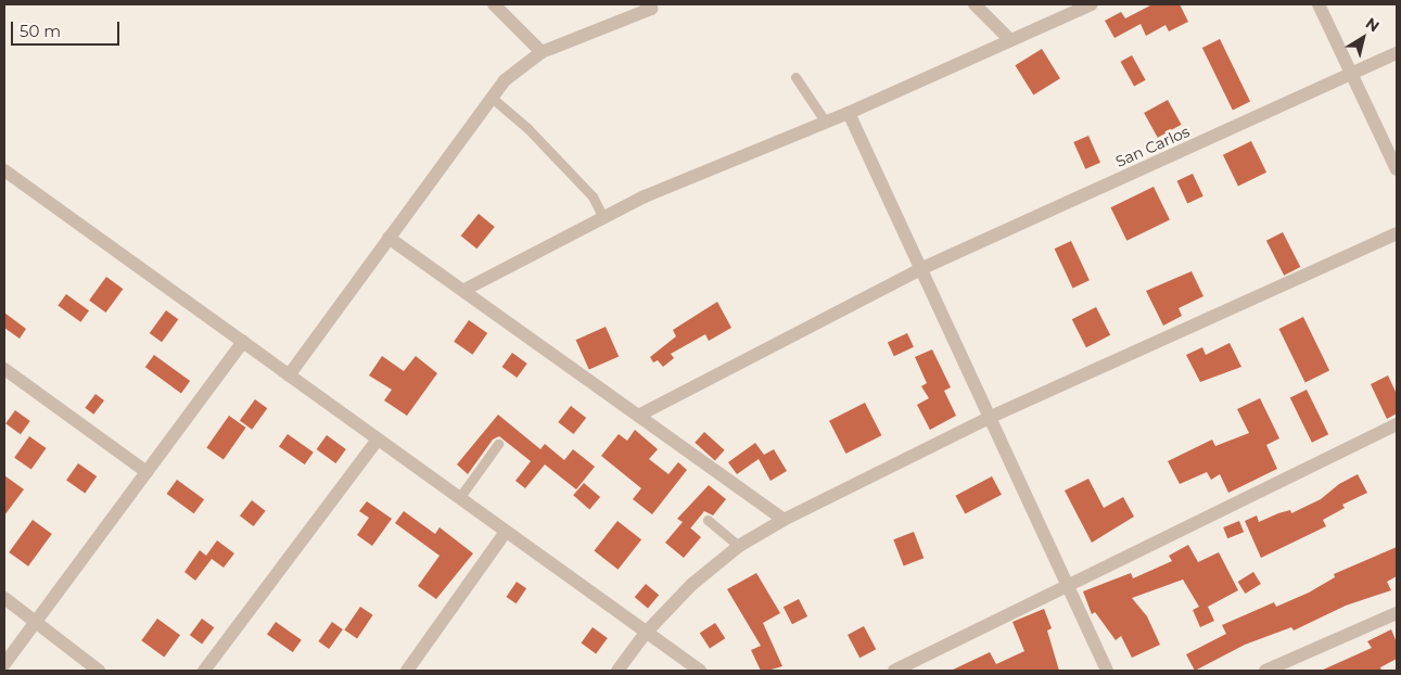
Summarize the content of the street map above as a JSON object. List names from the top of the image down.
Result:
{
  "streets": {
    "street": ["San Carlos"]
  },
  "scale_bar": "50 m",
  "north": "top right"
}
